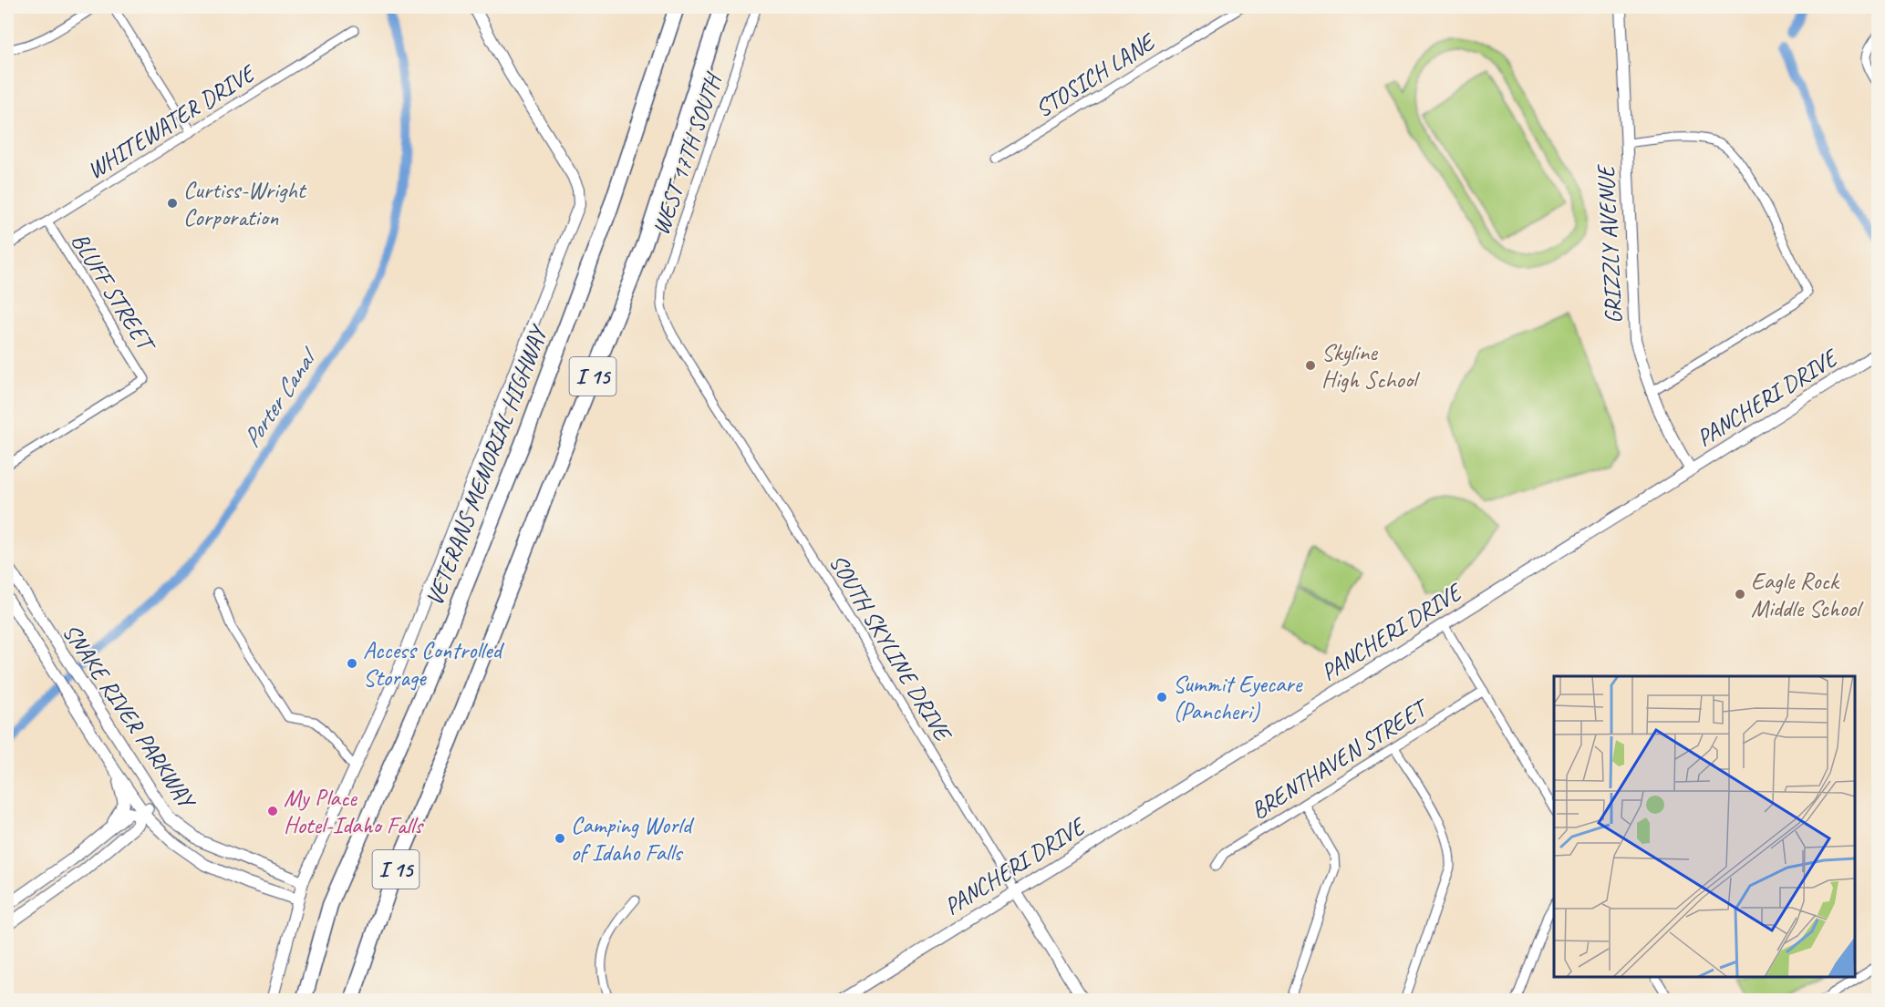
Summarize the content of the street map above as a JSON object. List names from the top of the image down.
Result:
{
  "streets": {
    "highway": ["I 15", "VETERANS MEMORIAL HIGHWAY"],
    "street": [
      "STOSICH LANE",
      "WHITEWATER DRIVE",
      "WEST 17TH SOUTH",
      "GRIZZLY AVENUE",
      "BLUFF STREET",
      "PANCHERI DRIVE",
      "SOUTH SKYLINE DRIVE",
      "SNAKE RIVER PARKWAY",
      "BRENTHAVEN STREET"
    ]
  },
  "crossings": [
    ["WHITEWATER DRIVE", "BLUFF STREET"],
    ["WEST 17TH SOUTH", "SOUTH SKYLINE DRIVE"],
    ["GRIZZLY AVENUE", "PANCHERI DRIVE"],
    ["PANCHERI DRIVE", "SOUTH SKYLINE DRIVE"]
  ],
  "water": ["Porter Canal"],
  "places": [
    "Curtiss-Wright Corporation",
    "Skyline High School",
    "Eagle Rock Middle School",
    "Access Controlled Storage",
    "Summit Eyecare (Pancheri)",
    "My Place Hotel-Idaho Falls",
    "Camping World of Idaho Falls"
  ]
}
